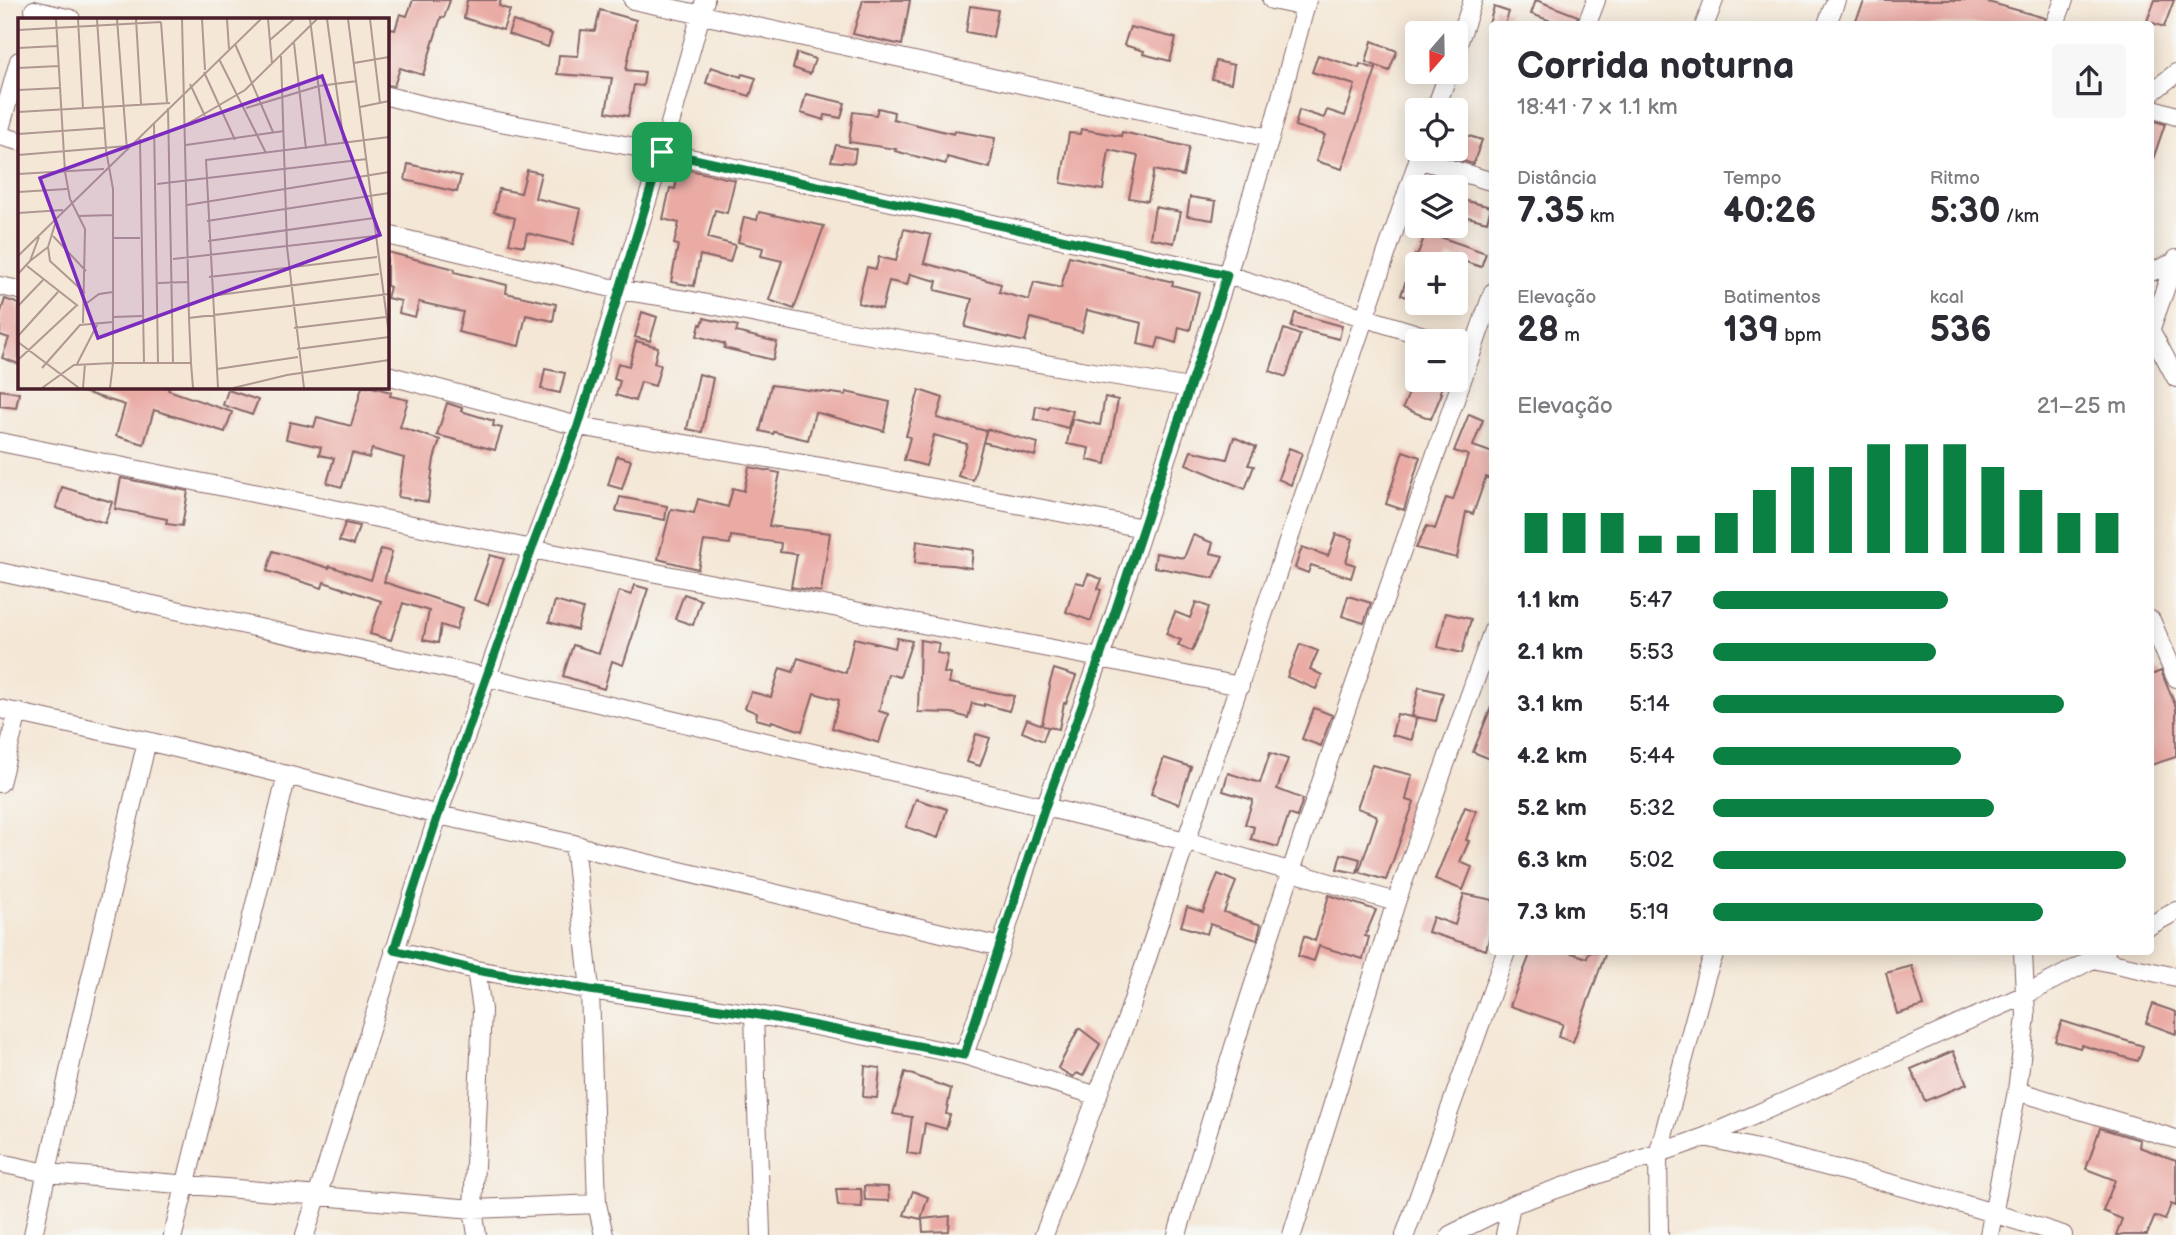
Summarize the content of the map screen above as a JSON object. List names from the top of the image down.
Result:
{
  "north": "bottom",
  "page": {
    "map_buttons": ["+", "−"],
    "heading": ["Corrida noturna", "18:41 · 7 × 1.1 km"],
    "stats": [
      ["Distância", "7.35 km"],
      ["Tempo", "40:26"],
      ["Ritmo", "5:30 /km"],
      ["Elevação", "28 m"],
      ["Batimentos", "139 bpm"],
      ["kcal", "536"]
    ],
    "chart": ["Elevação", "21–25 m"],
    "list": [
      {
        "name": "1.1 km",
        "note": "5:47"
      },
      {
        "name": "2.1 km",
        "note": "5:53"
      },
      {
        "name": "3.1 km",
        "note": "5:14"
      },
      {
        "name": "4.2 km",
        "note": "5:44"
      },
      {
        "name": "5.2 km",
        "note": "5:32"
      },
      {
        "name": "6.3 km",
        "note": "5:02"
      },
      {
        "name": "7.3 km",
        "note": "5:19"
      }
    ]
  }
}
